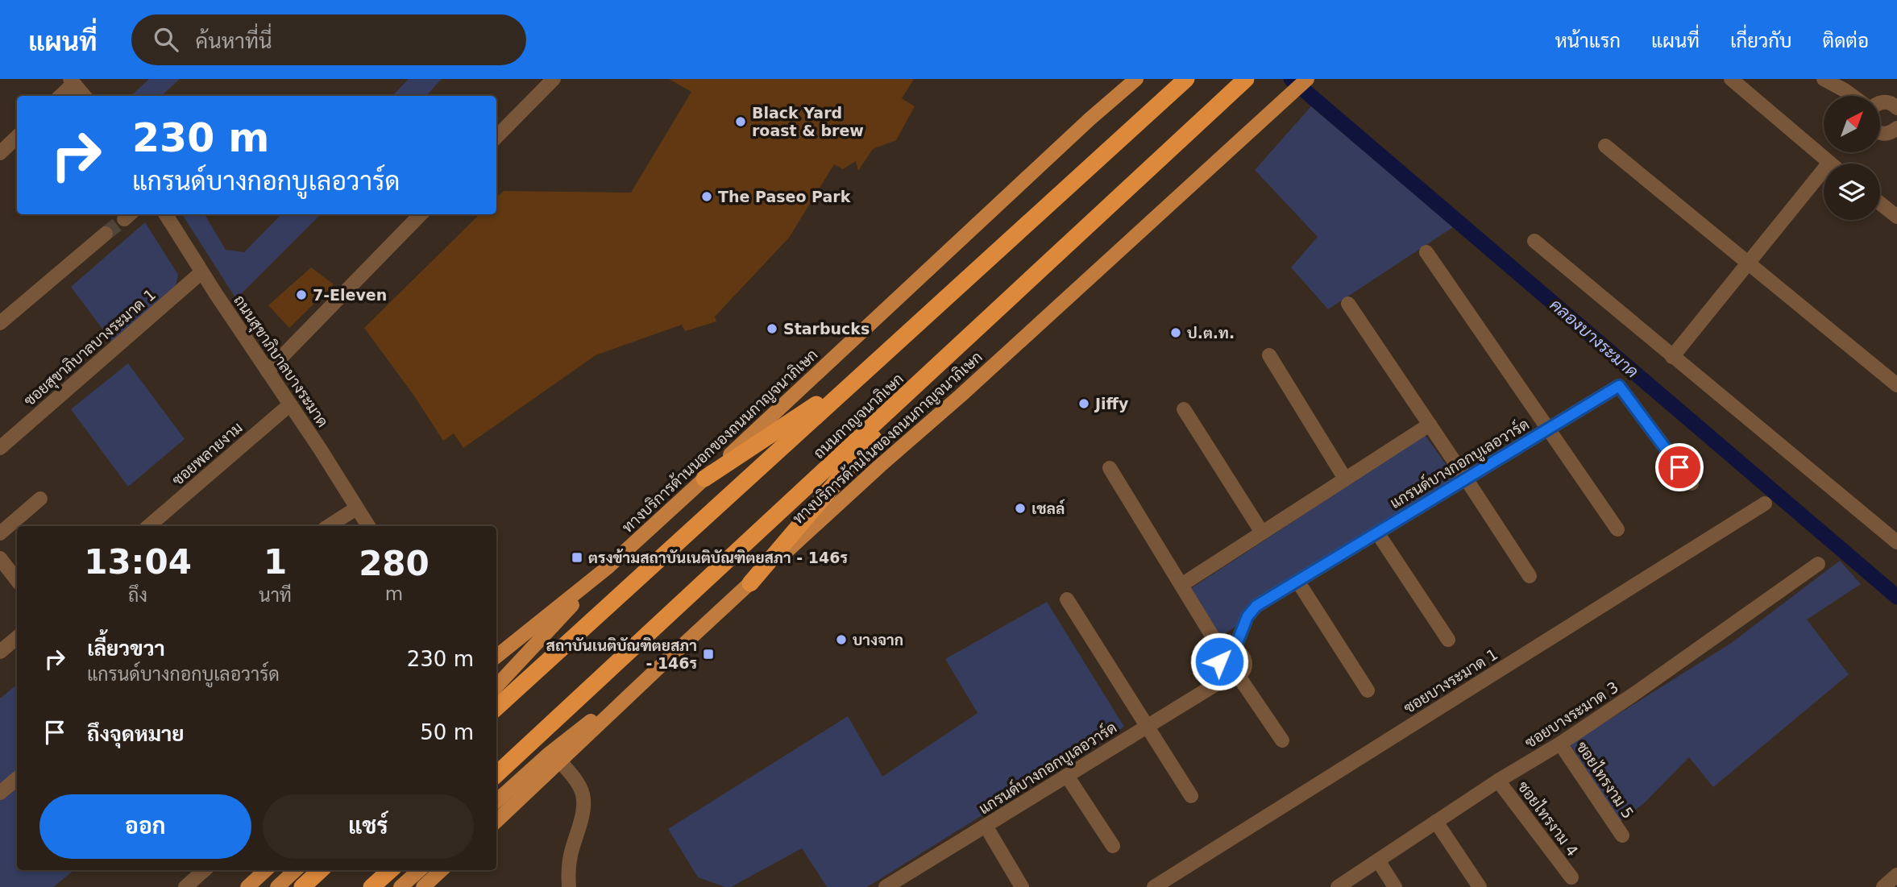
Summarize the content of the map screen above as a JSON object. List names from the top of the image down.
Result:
{
  "streets": {
    "highway": ["ถนนกาญจนาภิเษก"],
    "main road": ["ทางบริการด้านในของถนนกาญจนาภิเษก", "ทางบริการด้านนอกของถนนกาญจนาภิเษก"],
    "street": [
      "ซอยสุขาภิบาลบางระมาด 1",
      "ถนนสุขาภิบาลบางระมาด",
      "ซอยพลายงาม",
      "แกรนด์บางกอกบูเลอวาร์ด",
      "ซอยบางระมาด 1",
      "ซอยบางระมาด 3",
      "ซอยไทรงาม 5",
      "ซอยไทรงาม 4"
    ]
  },
  "crossings": [
    ["ซอยสุขาภิบาลบางระมาด 1", "ถนนสุขาภิบาลบางระมาด"],
    ["ถนนสุขาภิบาลบางระมาด", "ซอยพลายงาม"],
    ["ซอยบางระมาด 3", "ซอยไทรงาม 5"],
    ["ซอยบางระมาด 3", "ซอยไทรงาม 4"]
  ],
  "water": ["คลองบางระมาด"],
  "places": {
    "other": [
      "Black Yard roast & brew",
      "The Paseo Park",
      "7-Eleven",
      "Starbucks",
      "ป.ต.ท.",
      "Jiffy",
      "เชลล์",
      "บางจาก"
    ],
    "transit": ["ตรงข้ามสถาบันเนติบัณฑิตยสภา - 146ร", "สถาบันเนติบัณฑิตยสภา - 146ร"]
  },
  "north": "top right",
  "page": {
    "header": "แผนที่",
    "search": "ค้นหาที่นี่",
    "nav": [
      "หน้าแรก",
      "แผนที่",
      "เกี่ยวกับ",
      "ติดต่อ"
    ],
    "turn": ["230 m", "แกรนด์บางกอกบูเลอวาร์ด"],
    "eta": [
      "13:04",
      "ถึง",
      "1",
      "นาที",
      "280",
      "m"
    ],
    "list": [
      {
        "name": "เลี้ยวขวา",
        "note": "แกรนด์บางกอกบูเลอวาร์ด",
        "value": "230 m"
      },
      {
        "name": "ถึงจุดหมาย",
        "value": "50 m"
      }
    ],
    "buttons": ["ออก", "แชร์"]
  }
}
